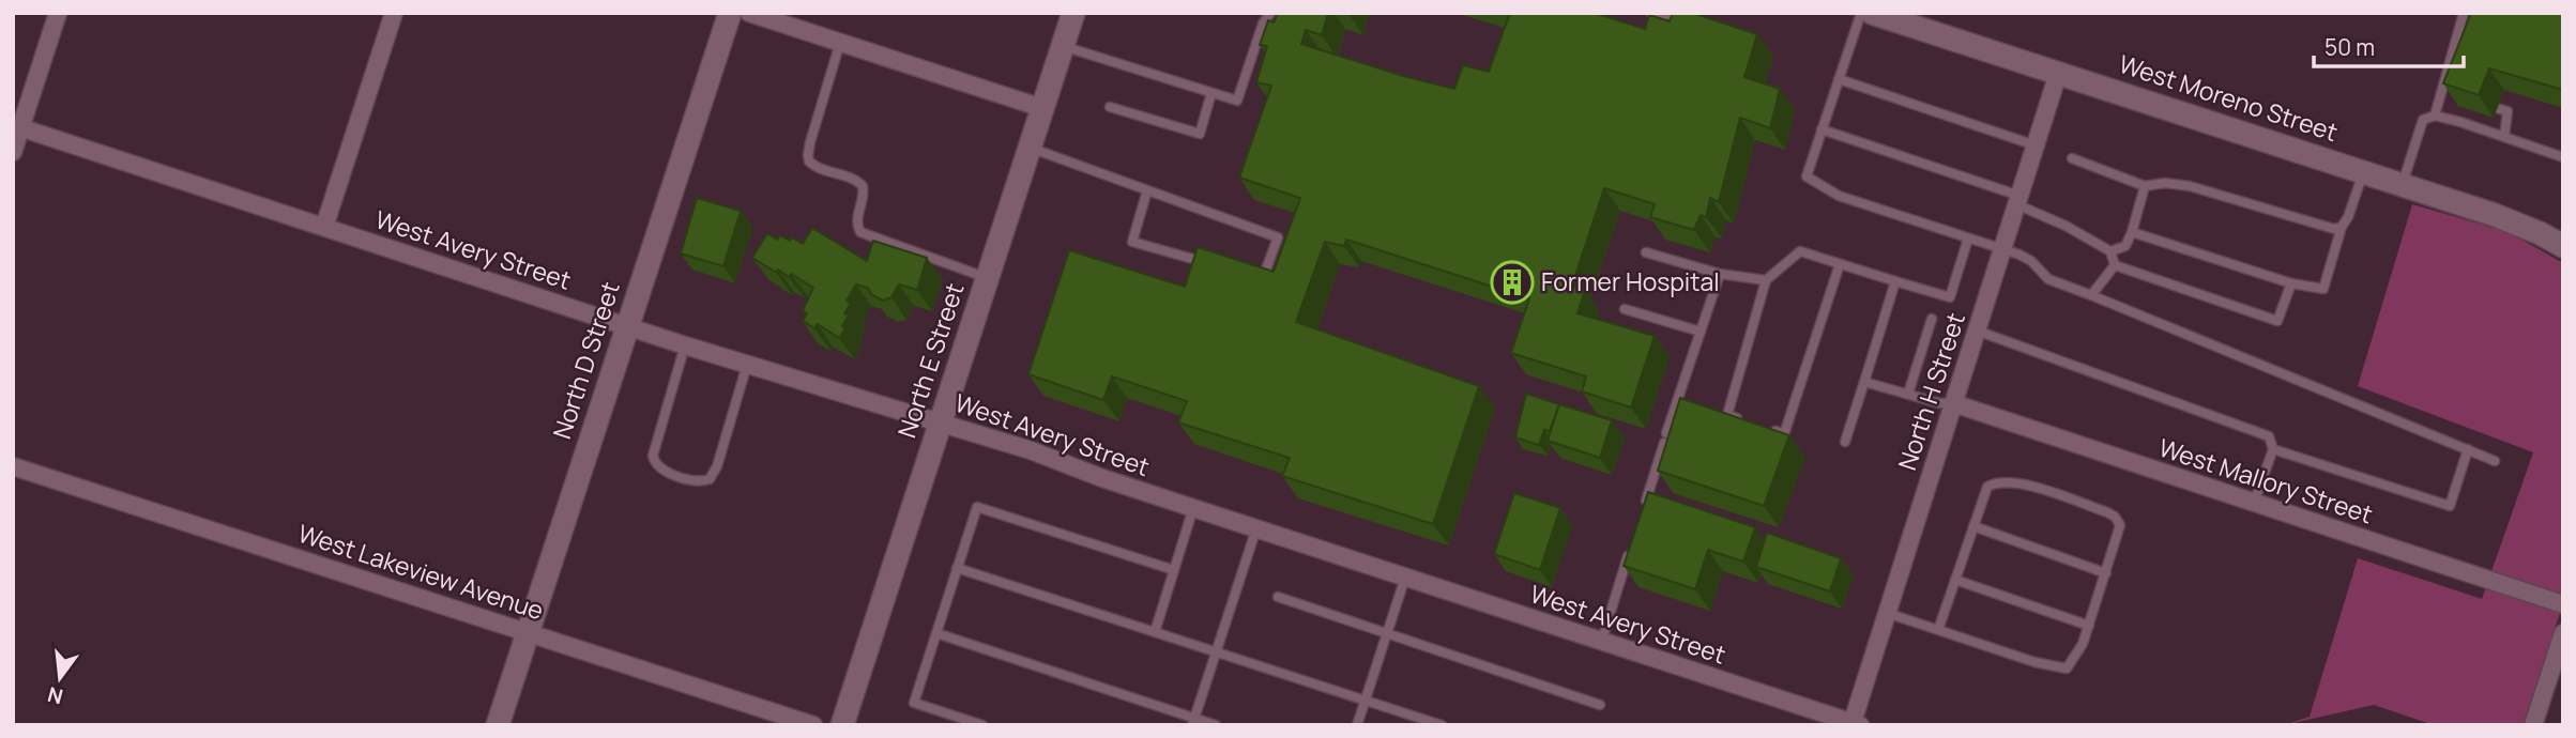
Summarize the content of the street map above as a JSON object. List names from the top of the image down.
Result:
{
  "streets": {
    "street": [
      "West Moreno Street",
      "West Avery Street",
      "North D Street",
      "North E Street",
      "North H Street",
      "West Mallory Street",
      "West Lakeview Avenue"
    ]
  },
  "crossings": [
    ["West Moreno Street", "North H Street"],
    ["West Avery Street", "North D Street"],
    ["West Avery Street", "North E Street"],
    ["West Avery Street", "North H Street"],
    ["North D Street", "West Lakeview Avenue"],
    ["North H Street", "West Mallory Street"]
  ],
  "places": {
    "building": ["Former Hospital"]
  },
  "scale_bar": "50 m",
  "north": "bottom"
}
